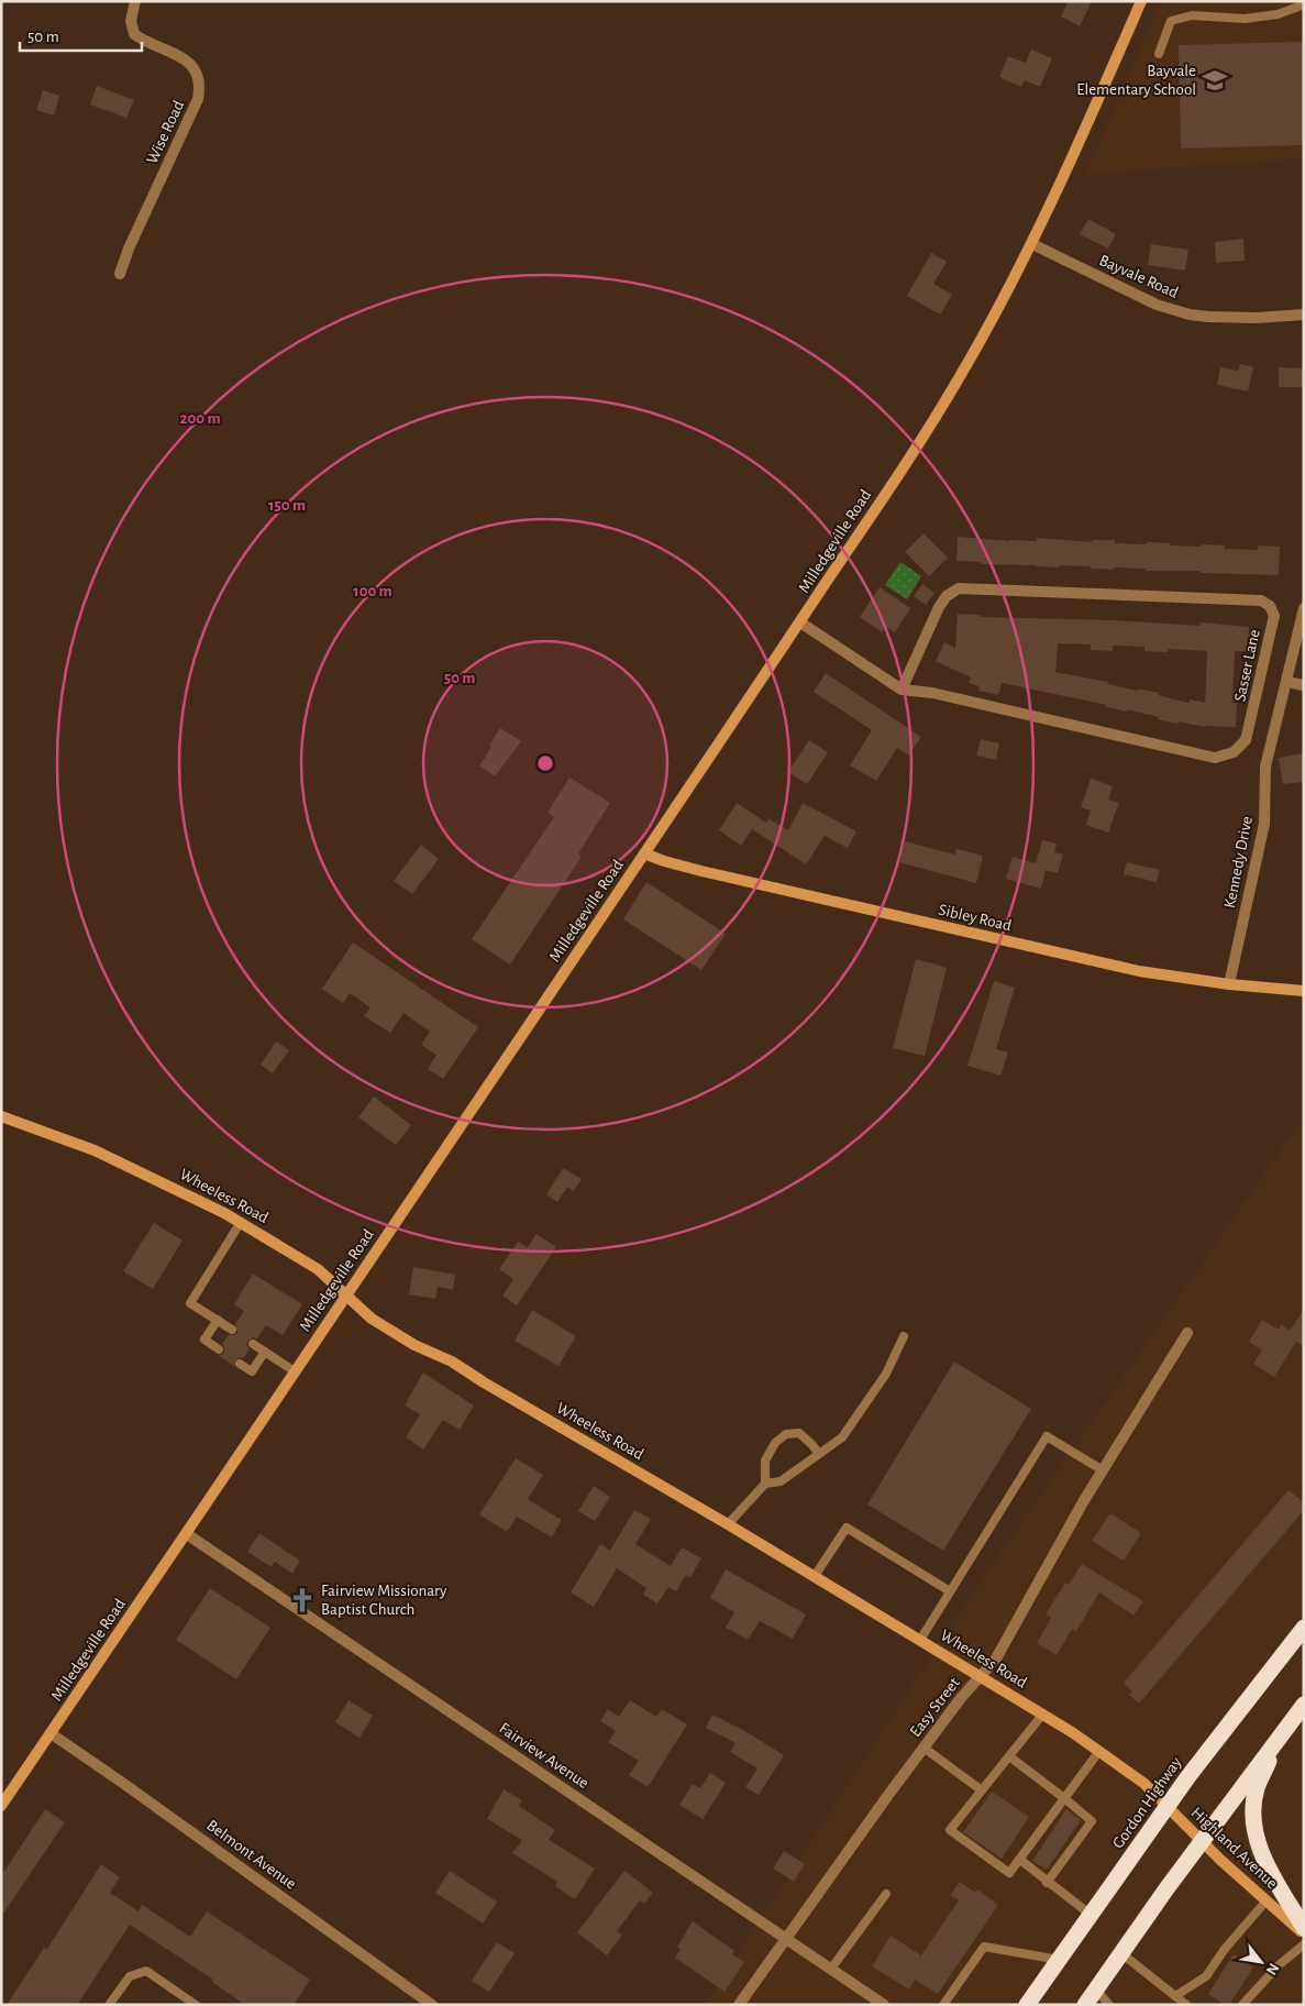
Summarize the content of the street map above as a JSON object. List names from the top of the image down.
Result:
{
  "streets": {
    "highway": ["Gordon Highway"],
    "street": [
      "Wise Road",
      "Bayvale Road",
      "Milledgeville Road",
      "Sasser Lane",
      "Kennedy Drive",
      "Sibley Road",
      "Wheeless Road",
      "Easy Street",
      "Fairview Avenue",
      "Highland Avenue",
      "Belmont Avenue"
    ]
  },
  "crossings": [
    ["Bayvale Road", "Milledgeville Road"],
    ["Milledgeville Road", "Sasser Lane"],
    ["Milledgeville Road", "Sibley Road"],
    ["Milledgeville Road", "Wheeless Road"],
    ["Milledgeville Road", "Fairview Avenue"],
    ["Milledgeville Road", "Belmont Avenue"],
    ["Kennedy Drive", "Sibley Road"],
    ["Wheeless Road", "Easy Street"],
    ["Wheeless Road", "Gordon Highway"],
    ["Wheeless Road", "Highland Avenue"],
    ["Easy Street", "Fairview Avenue"],
    ["Gordon Highway", "Highland Avenue"]
  ],
  "places": {
    "school or university": ["Bayvale Elementary School"],
    "church": ["Fairview Missionary Baptist Church"]
  },
  "scale_bar": "50 m",
  "north": "bottom right",
  "rings": [
    "200 m",
    "150 m",
    "100 m",
    "50 m"
  ]
}
